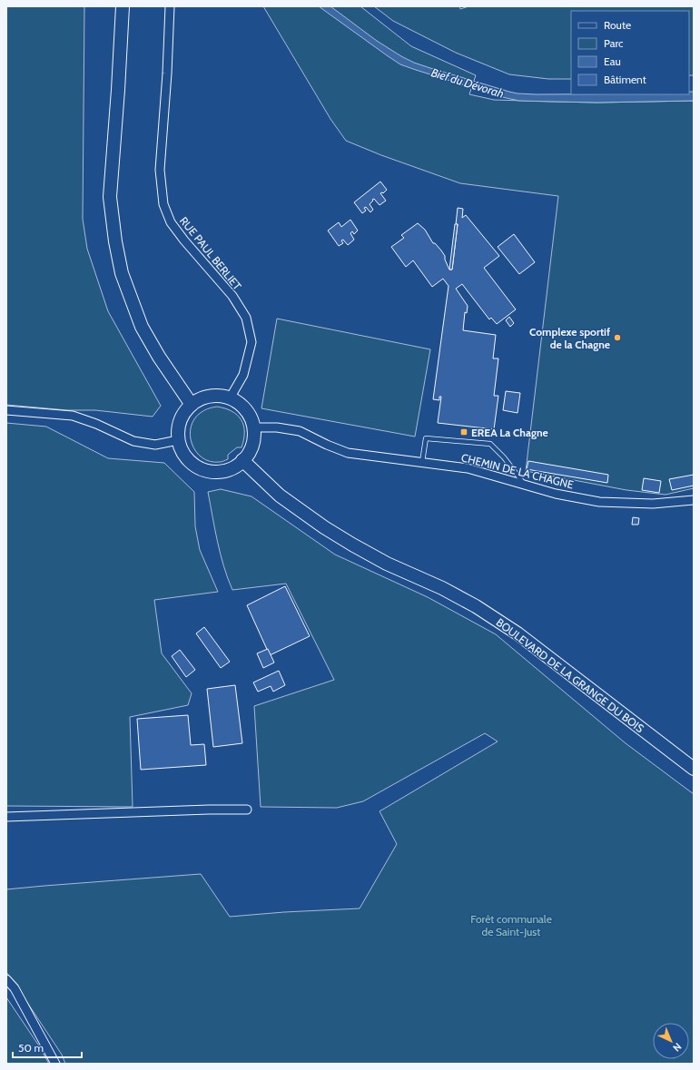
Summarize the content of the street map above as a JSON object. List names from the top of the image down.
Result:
{
  "streets": {
    "main road": ["BOULEVARD DE LA GRANGE DU BOIS"],
    "street": ["RUE PAUL BERLIET", "CHEMIN DE LA CHAGNE"]
  },
  "crossings": [
    ["RUE PAUL BERLIET", "CHEMIN DE LA CHAGNE"],
    ["RUE PAUL BERLIET", "BOULEVARD DE LA GRANGE DU BOIS"],
    ["CHEMIN DE LA CHAGNE", "BOULEVARD DE LA GRANGE DU BOIS"]
  ],
  "water": ["Bief du Dévorah"],
  "parks": ["Forêt communale de Saint-Just"],
  "places": {
    "other": ["Complexe sportif de la Chagne"],
    "transit": ["EREA La Chagne"]
  },
  "legend": [
    "Route",
    "Parc",
    "Eau",
    "Bâtiment"
  ],
  "scale_bar": "50 m",
  "north": "bottom right"
}
